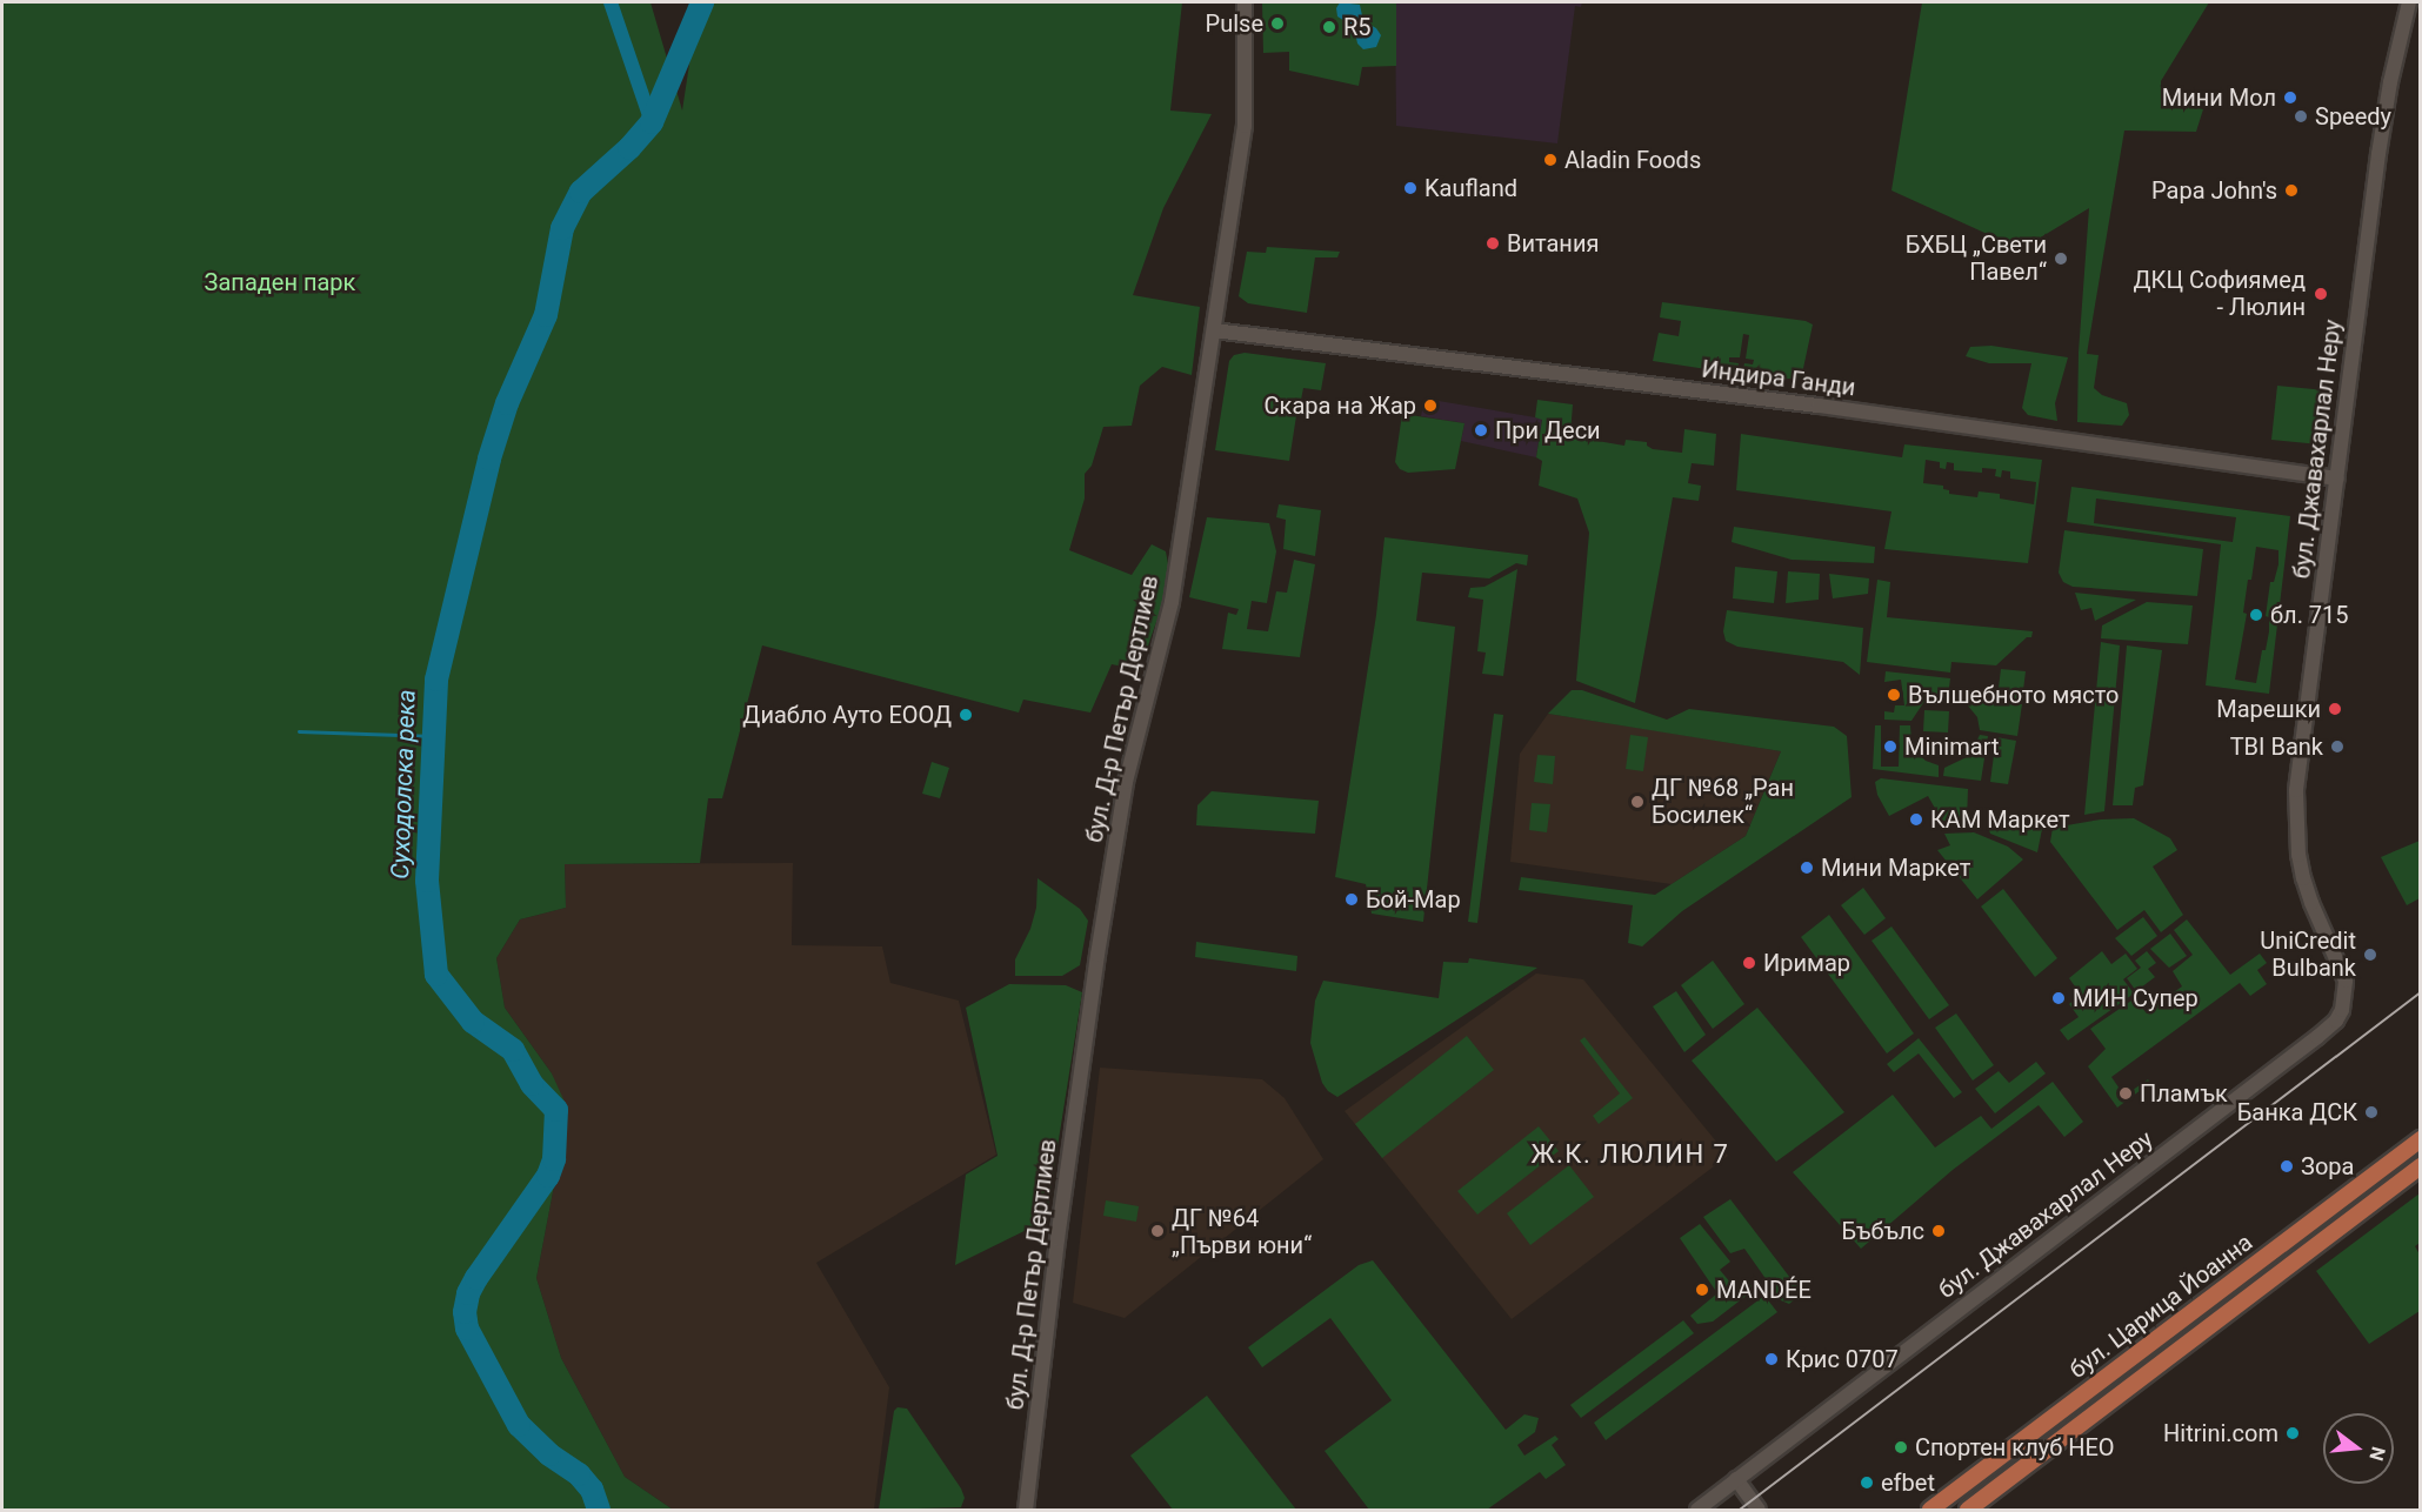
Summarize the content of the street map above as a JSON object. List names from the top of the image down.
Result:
{
  "streets": {
    "main road": ["бул. Царица Йоанна"],
    "street": ["Индира Ганди", "бул. Джавахарлал Неру", "бул. Д-р Петър Дертлиев"]
  },
  "crossings": [
    ["Индира Ганди", "бул. Джавахарлал Неру"],
    ["Индира Ганди", "бул. Д-р Петър Дертлиев"]
  ],
  "districts": ["Ж.К. ЛЮЛИН 7"],
  "water": ["Суходолска река"],
  "parks": ["Западен парк"],
  "places": [
    "Pulse",
    "R5",
    "Мини Мол",
    "Speedy",
    "Aladin Foods",
    "Kaufland",
    "Papa John's",
    "Витания",
    "БХБЦ „Свети Павел“",
    "ДКЦ Софиямед - Люлин",
    "Скара на Жар",
    "При Деси",
    "бл. 715",
    "Вълшебното място",
    "Марешки",
    "Диабло Ауто ЕООД",
    "Minimart",
    "TBI Bank",
    "ДГ №68 „Ран Босилек“",
    "КАМ Маркет",
    "Мини Маркет",
    "Бой-Мар",
    "UniCredit Bulbank",
    "Иримар",
    "МИН Супер",
    "Пламък",
    "Банка ДСК",
    "Зора",
    "ДГ №64 „Първи юни“",
    "Бъбълс",
    "MANDÉE",
    "Крис 0707",
    "Hitrini.com",
    "Спортен клуб НЕО",
    "efbet"
  ],
  "north": "right"
}
